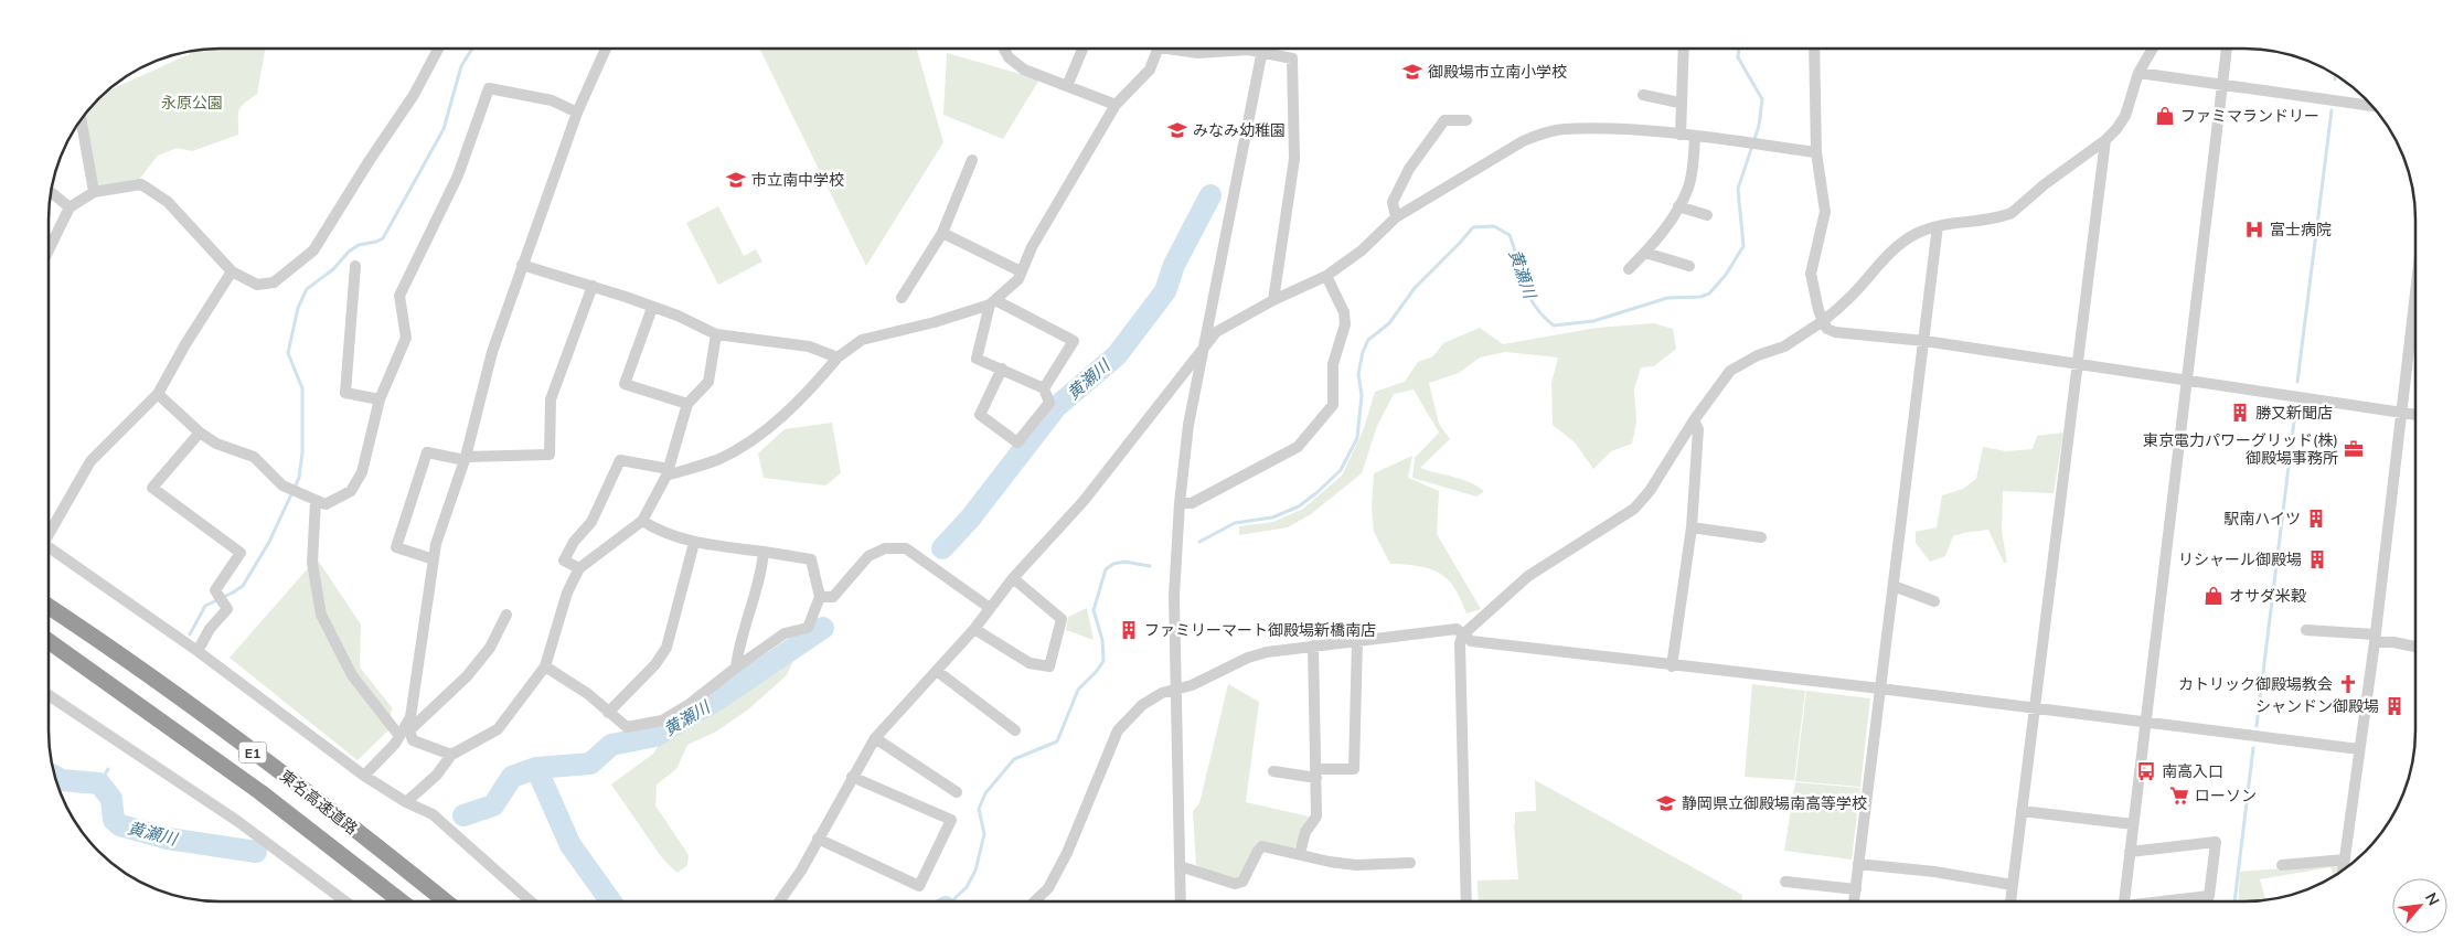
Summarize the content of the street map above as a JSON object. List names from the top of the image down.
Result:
{
  "streets": {
    "highway": ["E1", "東名高速道路"]
  },
  "water": ["黄瀬川"],
  "parks": ["永原公園"],
  "places": {
    "school or university": [
      "御殿場市立南小学校",
      "みなみ幼稚園",
      "市立南中学校",
      "静岡県立御殿場南高等学校"
    ],
    "shop": ["ファミマランドリー", "オサダ米穀"],
    "hospital": ["富士病院"],
    "building": [
      "勝又新聞店",
      "駅南ハイツ",
      "リシャール御殿場",
      "ファミリーマート御殿場新橋南店",
      "シャンドン御殿場"
    ],
    "office": ["東京電力パワーグリッド(株) 御殿場事務所"],
    "church": ["カトリック御殿場教会"],
    "bus stop": ["南高入口"],
    "supermarket": ["ローソン"]
  },
  "north": "top right"
}
